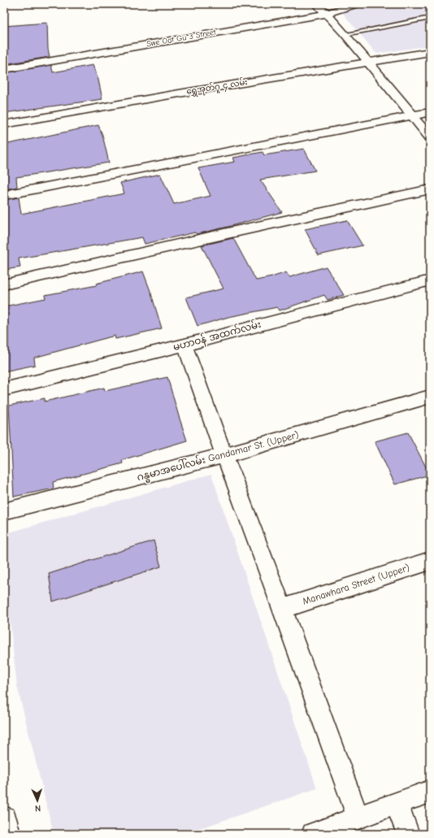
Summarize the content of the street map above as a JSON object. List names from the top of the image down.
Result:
{
  "streets": {
    "street": [
      "Swe Oat Gu 3 Street",
      "ရွှေအုတ်ဂူ ၄ လမ်း",
      "မဟာဝန် အထက်လမ်း",
      "ဂန္ဓမာအပေါ်လမ်း Gandamar St. (Upper)",
      "Manawhara Street (Upper)"
    ]
  },
  "north": "bottom"
}
